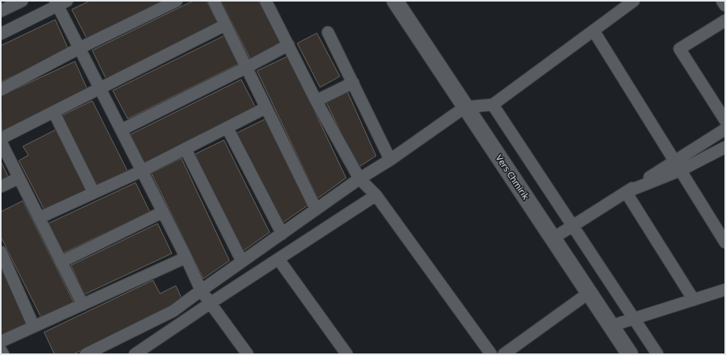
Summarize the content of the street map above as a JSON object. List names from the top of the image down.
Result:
{
  "streets": {
    "street": ["Vers Chmirik"]
  }
}
